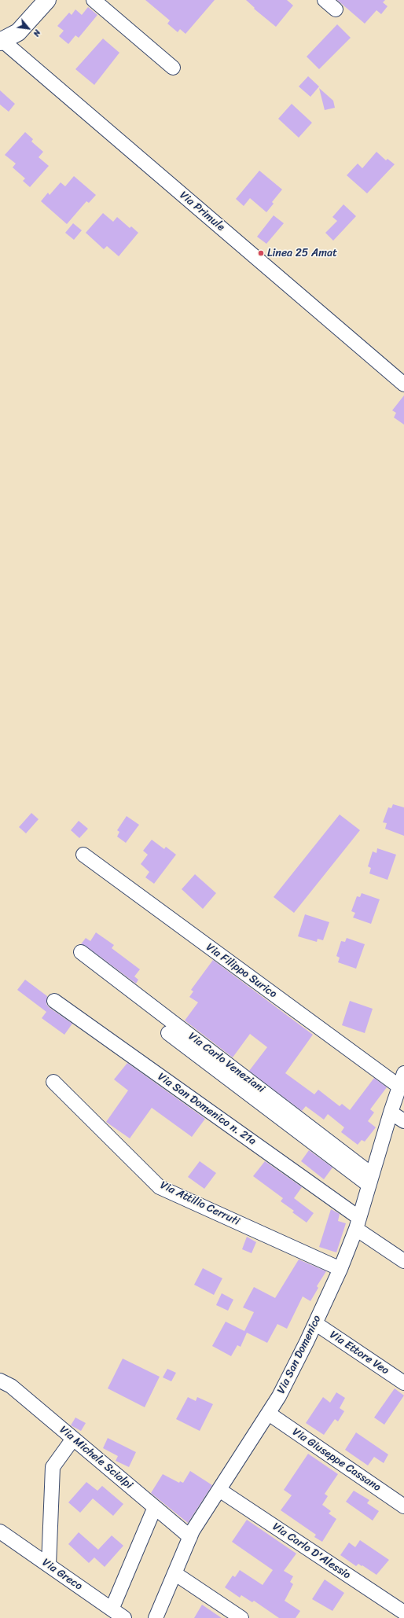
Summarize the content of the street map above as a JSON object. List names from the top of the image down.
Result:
{
  "streets": {
    "street": [
      "Via Primule",
      "Via Filippo Surico",
      "Via Carlo Veneziani",
      "Via San Domenico n. 21a",
      "Via Attilio Cerruti",
      "Via Ettore Veo",
      "Via San Domenico",
      "Via Michele Scialpi",
      "Via Giuseppe Cassano",
      "Via Carlo D'Alessio",
      "Via Greco"
    ]
  },
  "crossings": [
    ["Via Filippo Surico", "Via San Domenico"],
    ["Via Carlo Veneziani", "Via San Domenico"],
    ["Via San Domenico n. 21a", "Via San Domenico"],
    ["Via Attilio Cerruti", "Via San Domenico"],
    ["Via Ettore Veo", "Via San Domenico"],
    ["Via San Domenico", "Via Michele Scialpi"],
    ["Via San Domenico", "Via Giuseppe Cassano"],
    ["Via San Domenico", "Via Carlo D'Alessio"]
  ],
  "places": ["Linea 25 Amat"],
  "north": "bottom right"
}
